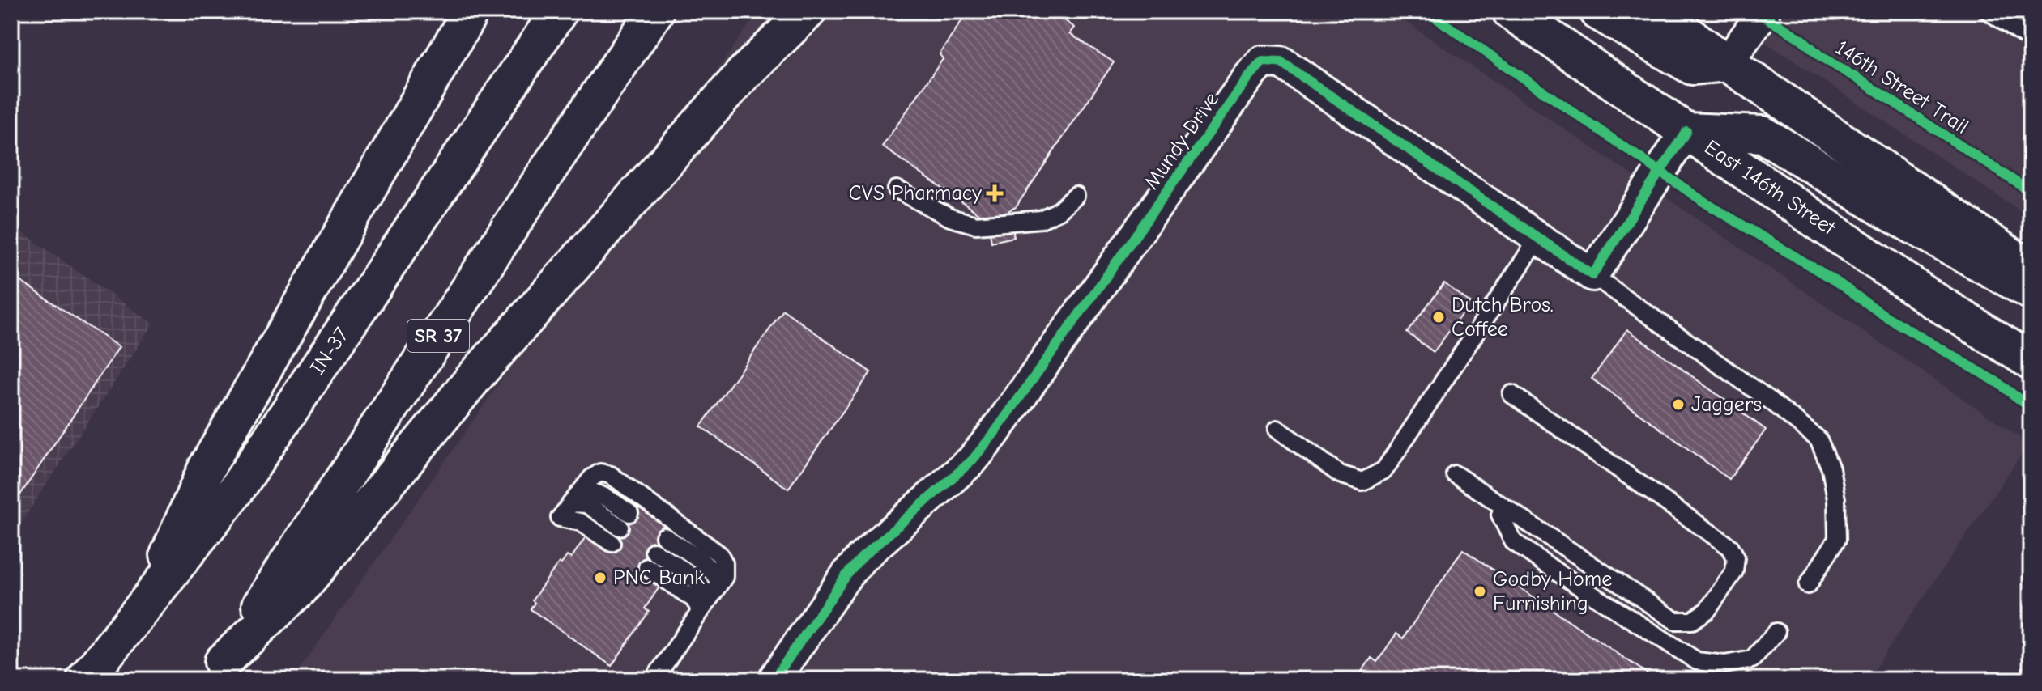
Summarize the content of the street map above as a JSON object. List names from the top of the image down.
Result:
{
  "streets": {
    "main road": ["East 146th Street", "SR 37", "IN-37"],
    "street": ["Mundy Drive"],
    "cycle path": ["146th Street Trail"]
  },
  "places": {
    "health": ["CVS Pharmacy"],
    "other": [
      "Dutch Bros. Coffee",
      "Jaggers",
      "PNC Bank",
      "Godby Home Furnishing"
    ]
  }
}
